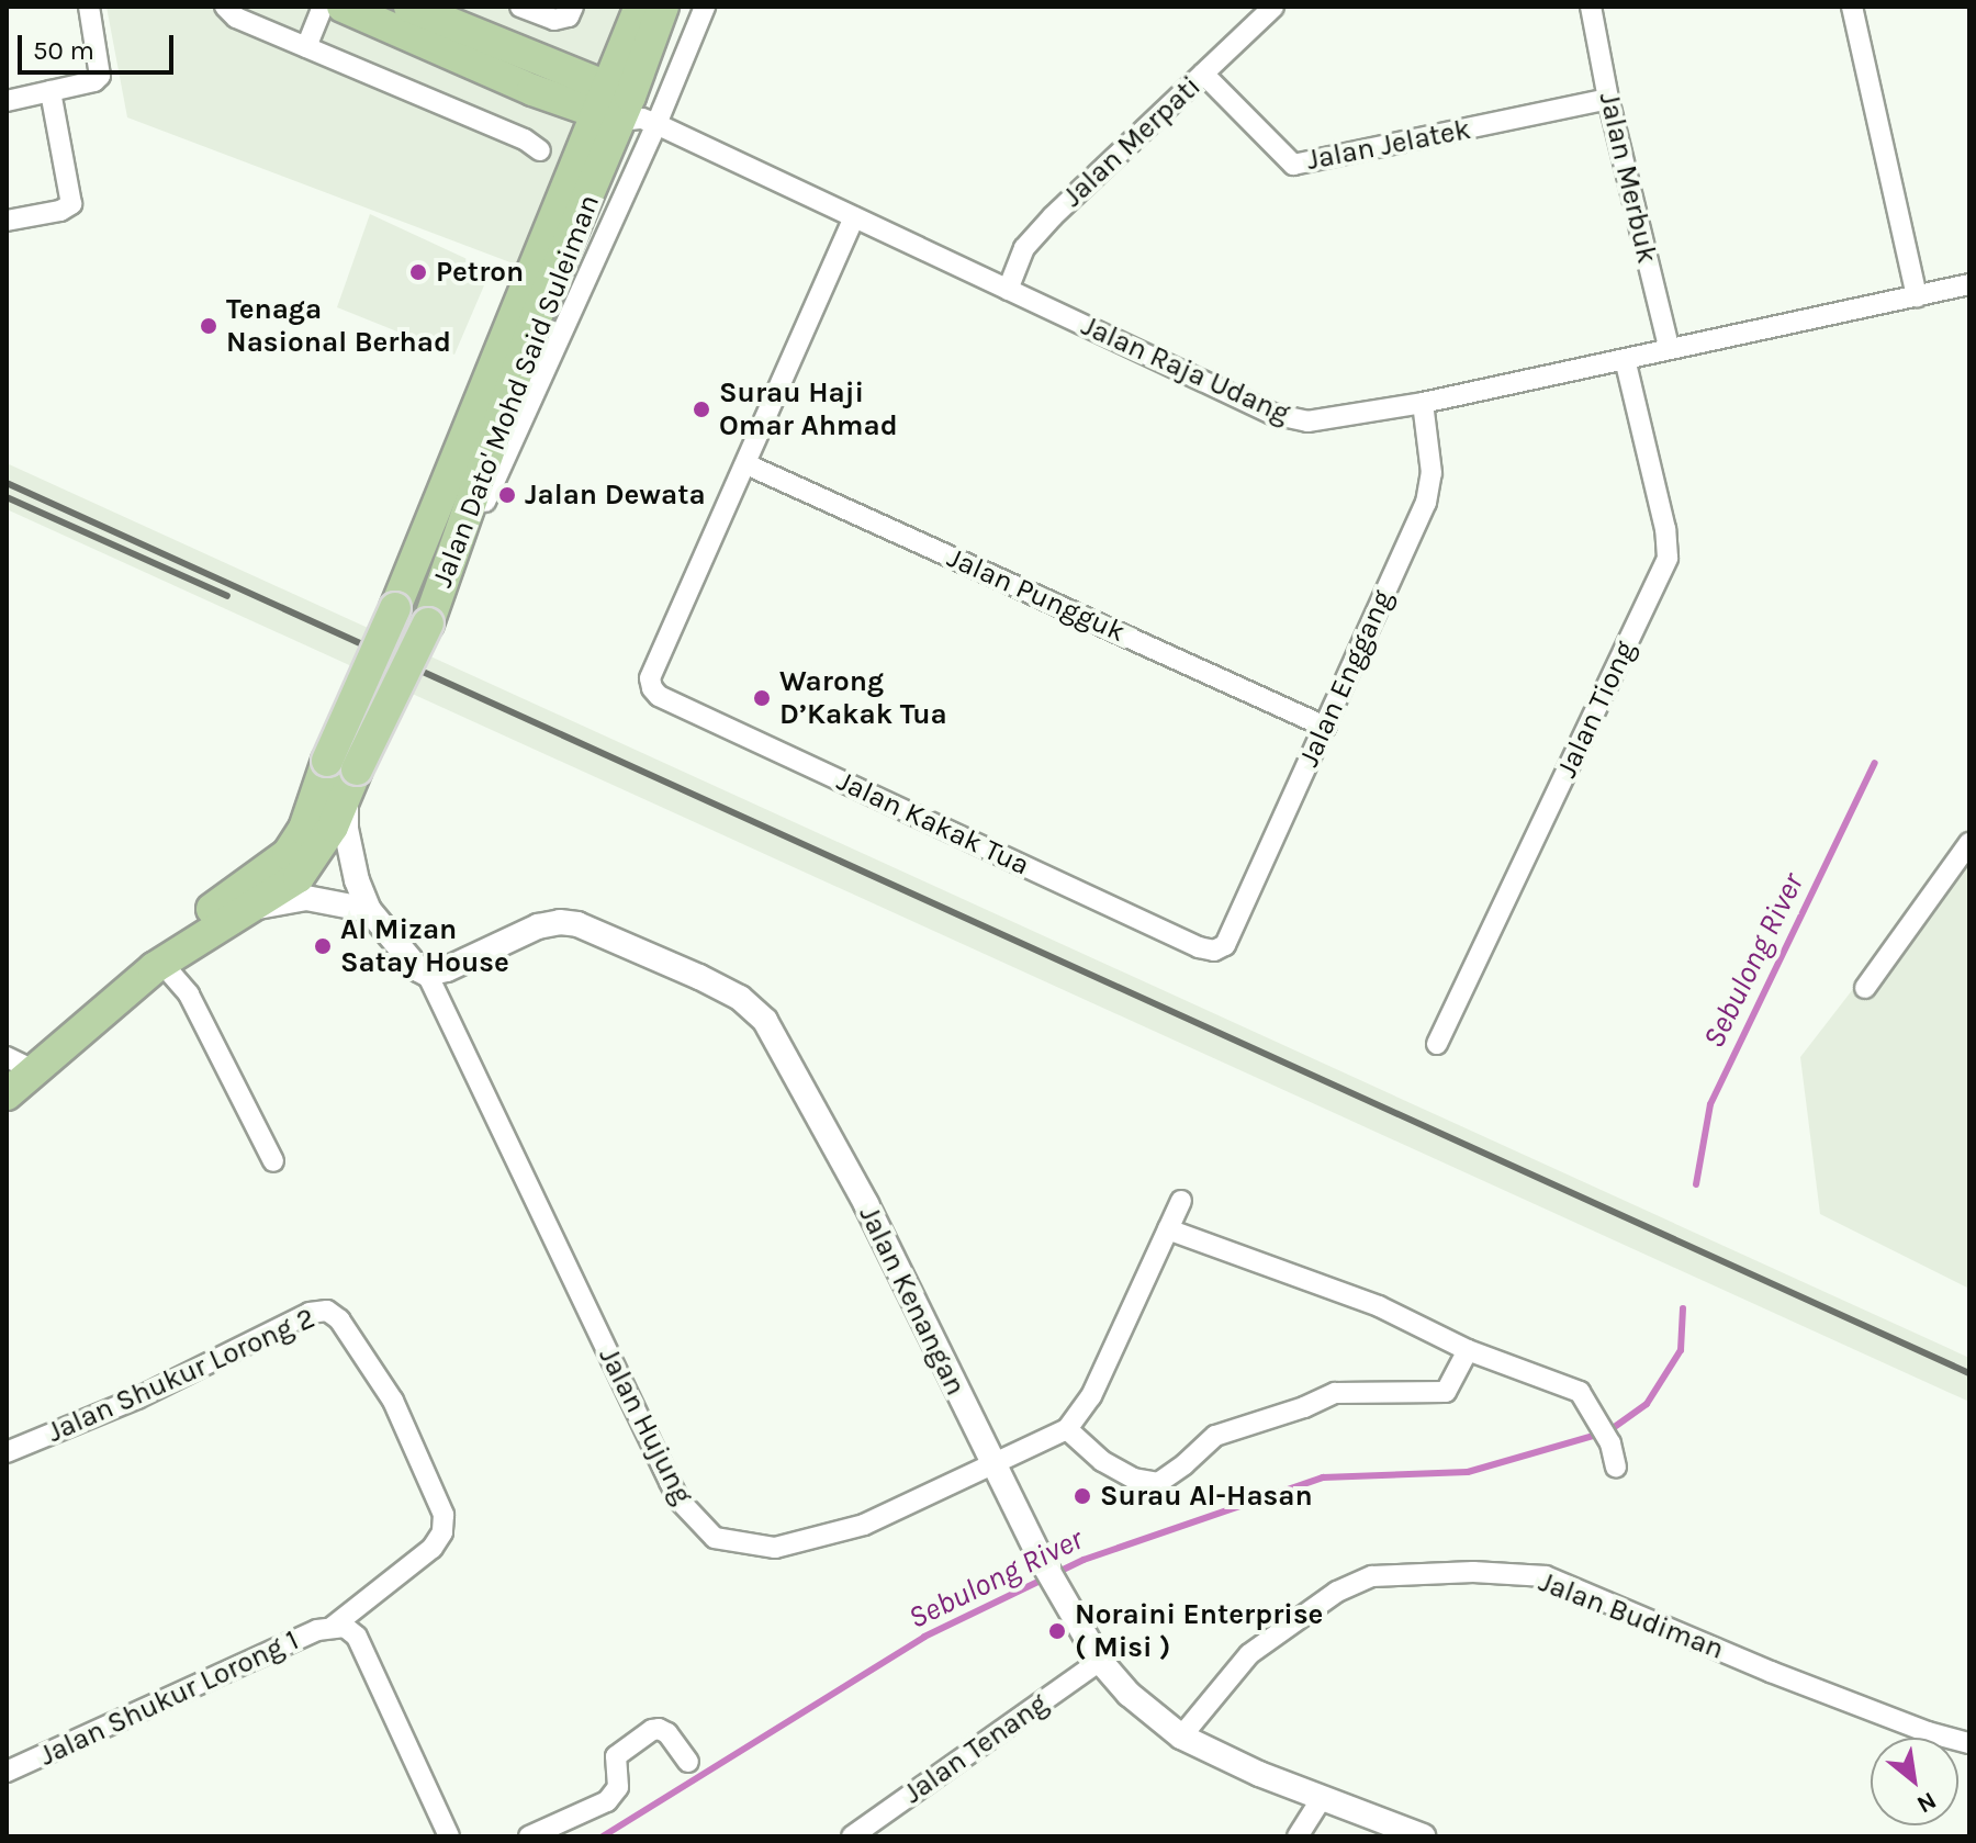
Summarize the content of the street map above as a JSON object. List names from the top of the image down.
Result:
{
  "streets": {
    "main road": ["Jalan Dato' Mohd Said Suleiman"],
    "street": [
      "Jalan Merpati",
      "Jalan Jelatek",
      "Jalan Merbuk",
      "Jalan Raja Udang",
      "Jalan Pungguk",
      "Jalan Enggang",
      "Jalan Tiong",
      "Jalan Kakak Tua",
      "Jalan Kenangan",
      "Jalan Shukur Lorong 2",
      "Jalan Hujung",
      "Jalan Budiman",
      "Jalan Shukur Lorong 1",
      "Jalan Tenang"
    ]
  },
  "crossings": [
    ["Jalan Merpati", "Jalan Jelatek"],
    ["Jalan Merpati", "Jalan Raja Udang"],
    ["Jalan Jelatek", "Jalan Merbuk"],
    ["Jalan Merbuk", "Jalan Raja Udang"],
    ["Jalan Raja Udang", "Jalan Dato' Mohd Said Suleiman"],
    ["Jalan Raja Udang", "Jalan Enggang"],
    ["Jalan Raja Udang", "Jalan Tiong"],
    ["Jalan Pungguk", "Jalan Enggang"],
    ["Jalan Pungguk", "Jalan Kakak Tua"],
    ["Jalan Enggang", "Jalan Kakak Tua"],
    ["Jalan Kenangan", "Jalan Hujung"],
    ["Jalan Kenangan", "Jalan Budiman"],
    ["Jalan Kenangan", "Jalan Tenang"],
    ["Jalan Shukur Lorong 2", "Jalan Shukur Lorong 1"]
  ],
  "water": ["Sebulong River"],
  "places": [
    "Petron",
    "Tenaga Nasional Berhad",
    "Surau Haji Omar Ahmad",
    "Jalan Dewata",
    "Warong D’Kakak Tua",
    "Al Mizan Satay House",
    "Surau Al-Hasan",
    "Noraini Enterprise ( Misi )"
  ],
  "scale_bar": "50 m",
  "north": "bottom right"
}
